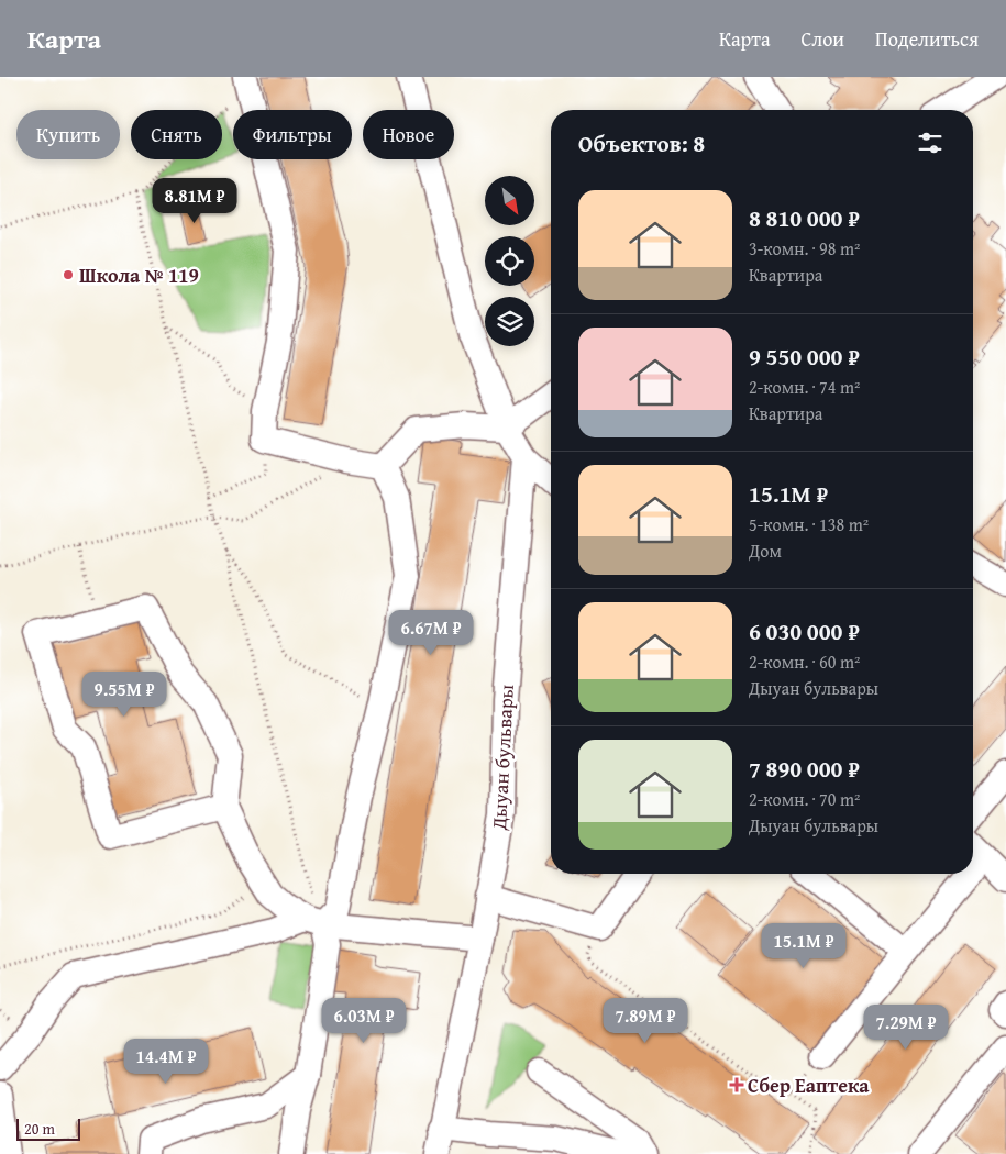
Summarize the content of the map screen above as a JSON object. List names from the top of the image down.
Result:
{
  "streets": {
    "street": ["Дыуан бульвары"]
  },
  "places": {
    "other": ["Школа № 119"],
    "health": ["Сбер Еаптека"]
  },
  "scale_bar": "20 m",
  "north": "bottom right",
  "page": {
    "header": "Карта",
    "nav": ["Карта", "Слои", "Поделиться"],
    "chip": [
      "Купить",
      "Снять",
      "Фильтры",
      "Новое"
    ],
    "heading": "Объектов: 8",
    "list": [
      {
        "name": "8 810 000 ₽",
        "note": "3-комн. · 98 m² · Квартира"
      },
      {
        "name": "9 550 000 ₽",
        "note": "2-комн. · 74 m² · Квартира"
      },
      {
        "name": "15.1M ₽",
        "note": "5-комн. · 138 m² · Дом"
      },
      {
        "name": "6 030 000 ₽",
        "note": "2-комн. · 60 m² · Дыуан бульвары"
      },
      {
        "name": "7 890 000 ₽",
        "note": "2-комн. · 70 m² · Дыуан бульвары"
      }
    ],
    "price": [
      "8.81M ₽",
      "6.67M ₽",
      "9.55M ₽",
      "15.1M ₽",
      "6.03M ₽",
      "7.89M ₽",
      "7.29M ₽",
      "14.4M ₽"
    ],
    "scale": "20 m"
  }
}
